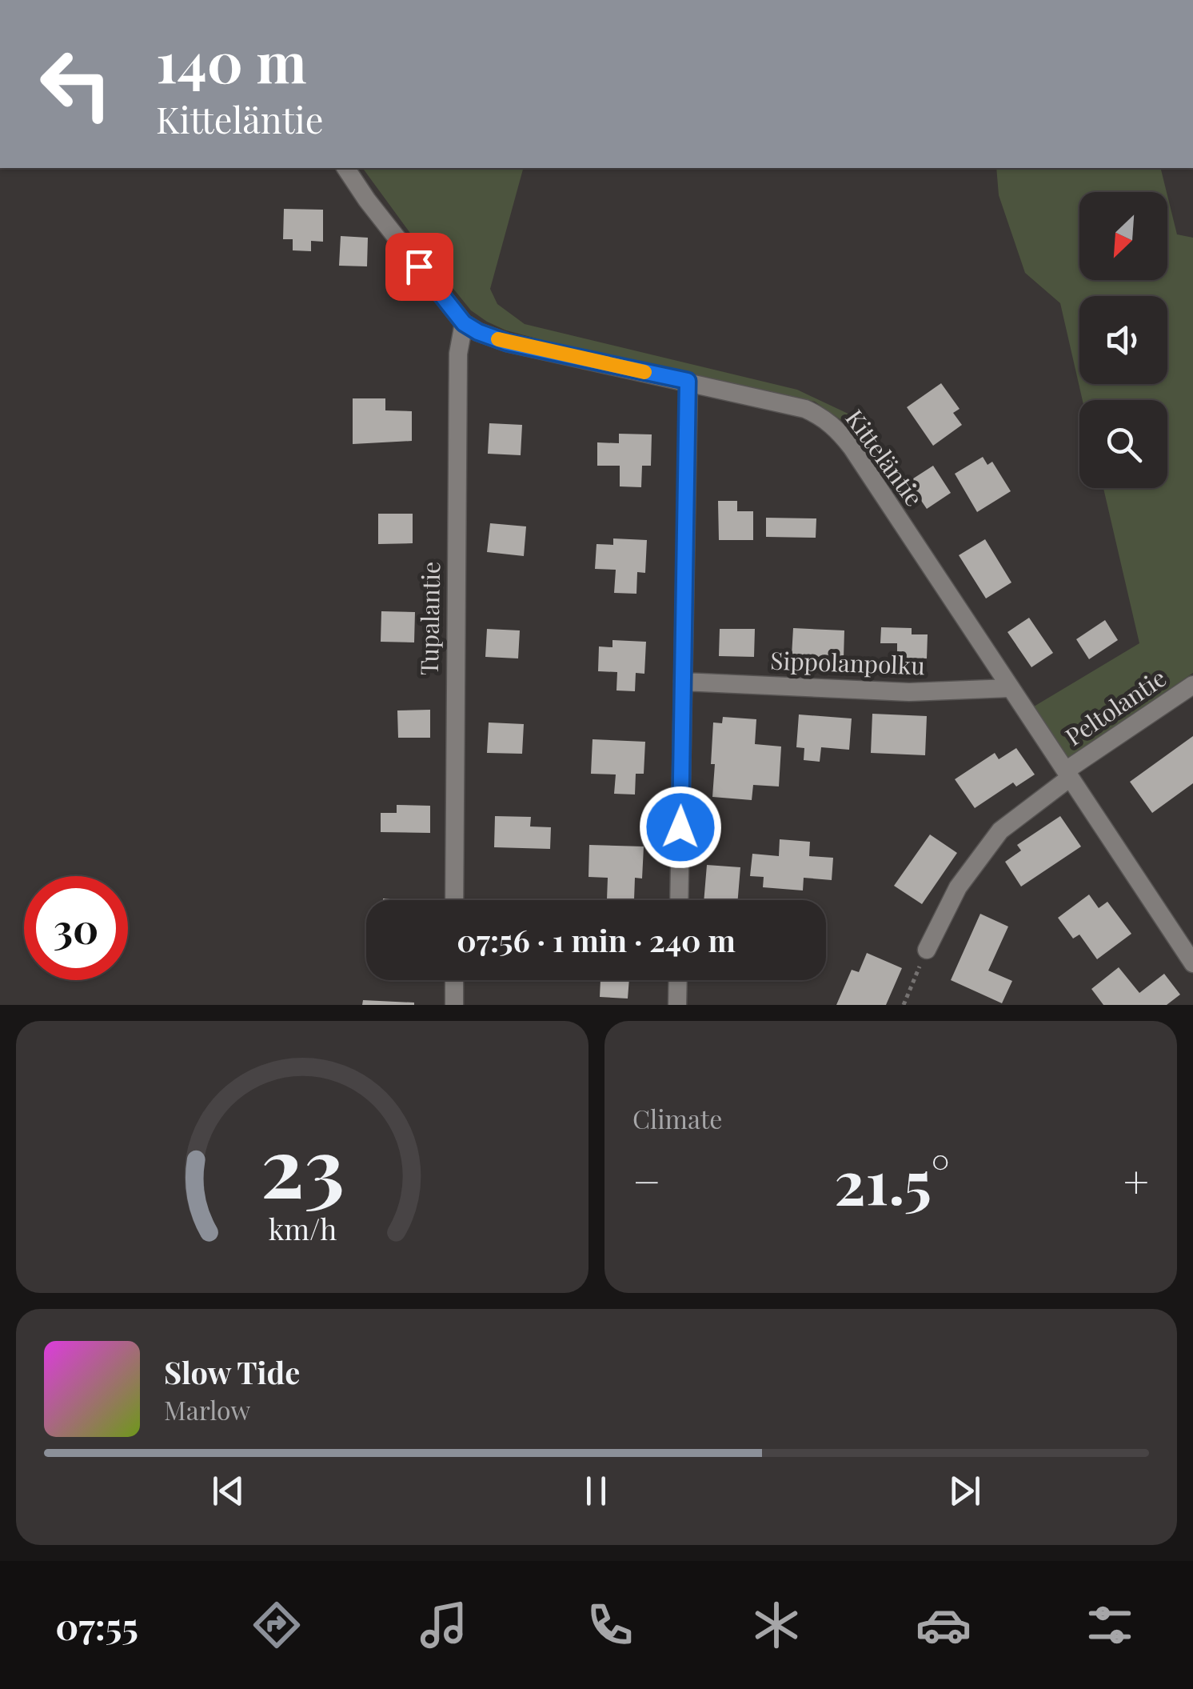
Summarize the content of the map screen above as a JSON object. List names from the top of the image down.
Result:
{
  "streets": {
    "street": [
      "Kitteläntie",
      "Tupalantie",
      "Sippolanpolku",
      "Peltolantie"
    ]
  },
  "crossings": [
    ["Kitteläntie", "Tupalantie"],
    ["Kitteläntie", "Sippolanpolku"],
    ["Kitteläntie", "Peltolantie"]
  ],
  "north": "bottom left",
  "page": {
    "turn": ["140 m", "Kitteläntie"],
    "limit": "30",
    "trip": "07:56 · 1 min · 240 m",
    "tile": "Climate",
    "heat": ["−", "21.5°", "+"],
    "song": ["Slow Tide", "Marlow"],
    "tabs": "07:55",
    "gauge": ["23", "km/h"]
  }
}
